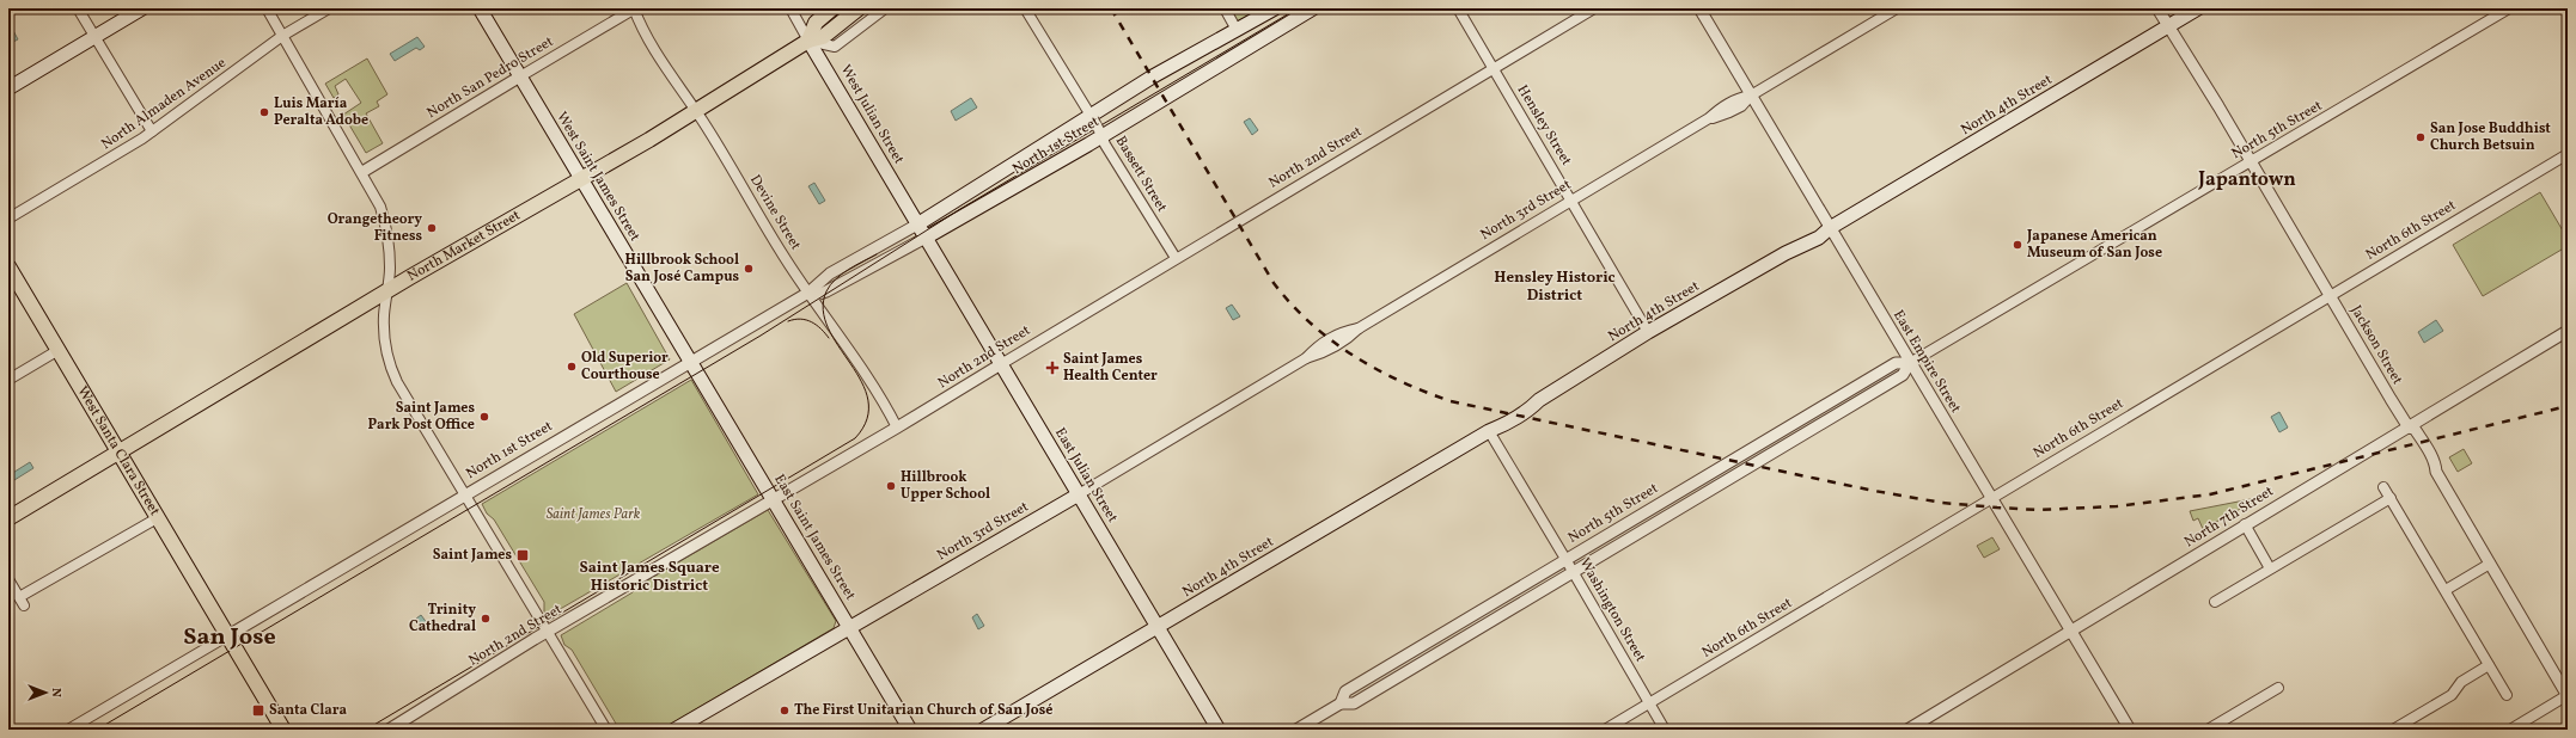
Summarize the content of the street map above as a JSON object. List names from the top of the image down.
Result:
{
  "streets": {
    "main road": [
      "North 4th Street",
      "West Julian Street",
      "North 1st Street",
      "West Saint James Street",
      "North 3rd Street",
      "North Market Street",
      "West Santa Clara Street",
      "East Julian Street",
      "East Saint James Street"
    ],
    "street": [
      "North San Pedro Street",
      "North Almaden Avenue",
      "Hensley Street",
      "North 5th Street",
      "North 2nd Street",
      "Bassett Street",
      "Devine Street",
      "North 6th Street",
      "Jackson Street",
      "East Empire Street",
      "North 7th Street",
      "Washington Street"
    ]
  },
  "crossings": [
    ["North San Pedro Street", "West Saint James Street"],
    ["North San Pedro Street", "Devine Street"],
    ["North 4th Street", "Hensley Street"],
    ["North 4th Street", "Jackson Street"],
    ["North 4th Street", "East Empire Street"],
    ["North 4th Street", "East Julian Street"],
    ["North 4th Street", "Washington Street"],
    ["West Julian Street", "North 1st Street"],
    ["West Julian Street", "North Market Street"],
    ["West Julian Street", "East Julian Street"],
    ["Hensley Street", "North 2nd Street"],
    ["Hensley Street", "North 3rd Street"],
    ["North 5th Street", "Jackson Street"],
    ["North 5th Street", "East Empire Street"],
    ["North 5th Street", "Washington Street"],
    ["North 1st Street", "Bassett Street"],
    ["North 1st Street", "West Saint James Street"],
    ["North 1st Street", "Devine Street"],
    ["North 1st Street", "West Santa Clara Street"],
    ["North 1st Street", "East Julian Street"],
    ["North 1st Street", "East Saint James Street"],
    ["North 2nd Street", "Bassett Street"],
    ["North 2nd Street", "Devine Street"],
    ["North 2nd Street", "East Julian Street"],
    ["North 2nd Street", "East Saint James Street"],
    ["West Saint James Street", "North Market Street"],
    ["West Saint James Street", "East Saint James Street"],
    ["North 3rd Street", "East Empire Street"],
    ["North 3rd Street", "East Julian Street"],
    ["North 3rd Street", "East Saint James Street"],
    ["Devine Street", "North Market Street"],
    ["North 6th Street", "Jackson Street"],
    ["North 6th Street", "East Empire Street"],
    ["North 6th Street", "Washington Street"],
    ["North Market Street", "West Santa Clara Street"],
    ["Jackson Street", "North 7th Street"],
    ["East Empire Street", "North 7th Street"]
  ],
  "districts": [
    "Japantown",
    "Hensley Historic District",
    "Saint James Square Historic District",
    "San Jose"
  ],
  "parks": ["Saint James Park"],
  "places": {
    "other": [
      "Luis María Peralta Adobe",
      "San Jose Buddhist Church Betsuin",
      "Orangetheory Fitness",
      "Japanese American Museum of San Jose",
      "Hillbrook School San José Campus",
      "Old Superior Courthouse",
      "Saint James Park Post Office",
      "Hillbrook Upper School",
      "Trinity Cathedral",
      "The First Unitarian Church of San José"
    ],
    "health": ["Saint James Health Center"],
    "transit": ["Saint James", "Santa Clara"]
  },
  "north": "right"
}
